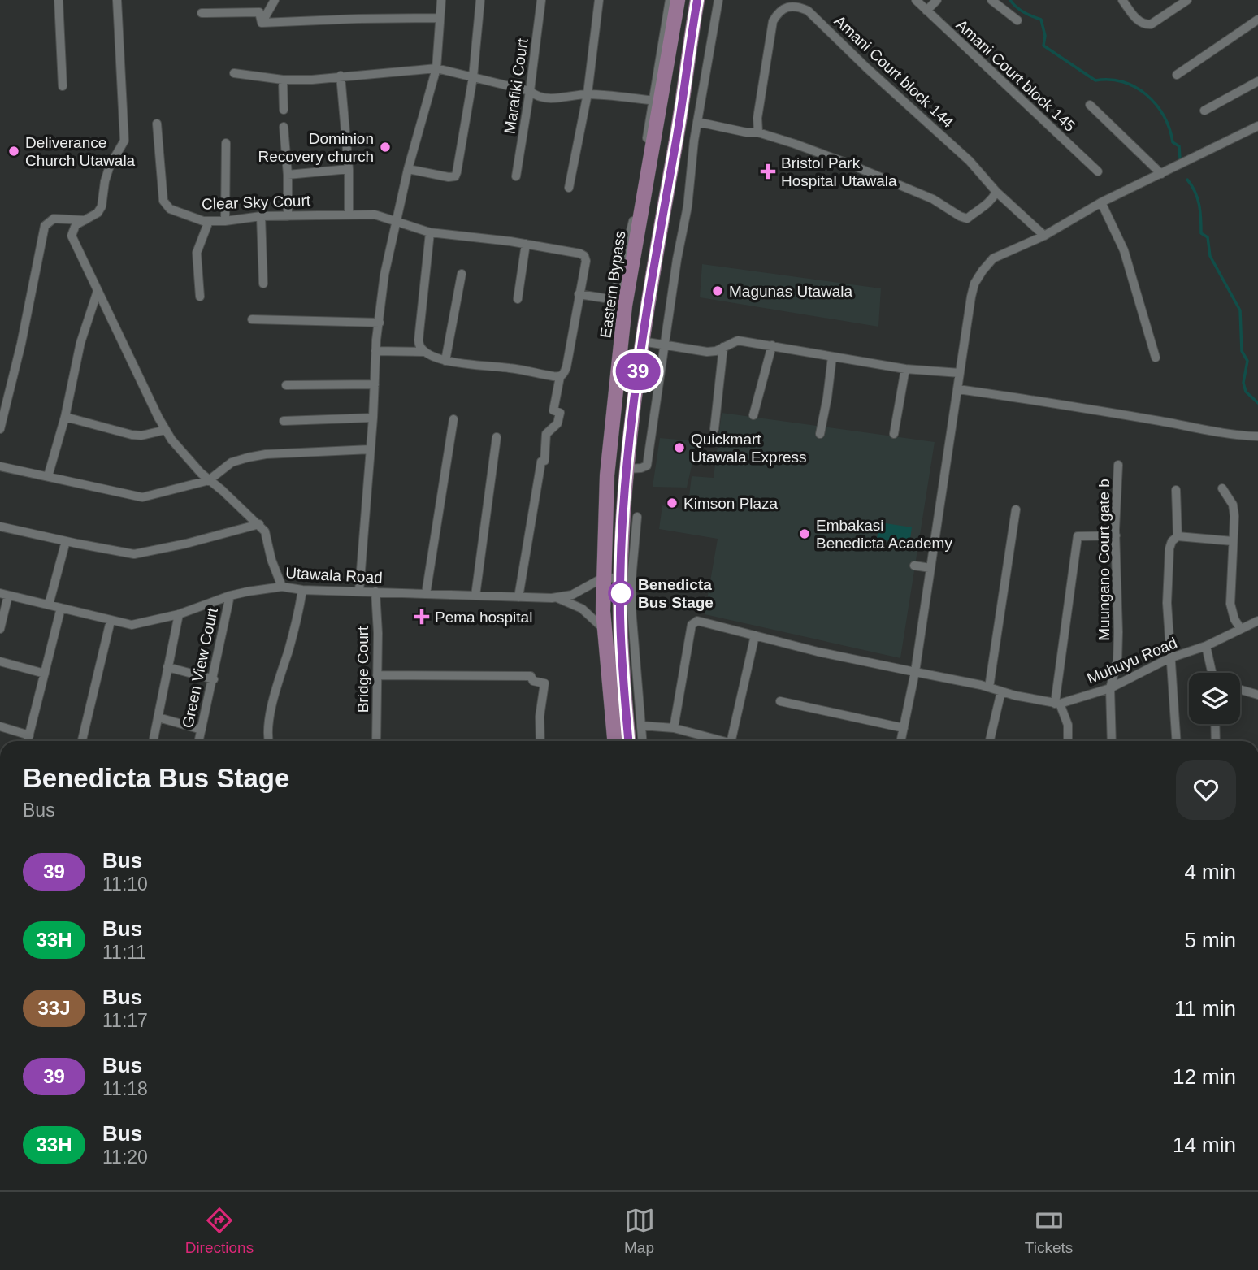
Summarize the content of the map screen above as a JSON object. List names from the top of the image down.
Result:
{
  "streets": {
    "main road": ["Eastern Bypass"],
    "street": [
      "Amani Court block 144",
      "Amani Court block 145",
      "Marafiki Court",
      "Clear Sky Court",
      "Muungano Court gate b",
      "Utawala Road",
      "Muhuyu Road",
      "Green View Court",
      "Bridge Court"
    ]
  },
  "crossings": [
    ["Eastern Bypass", "Utawala Road"],
    ["Muungano Court gate b", "Muhuyu Road"],
    ["Utawala Road", "Green View Court"],
    ["Utawala Road", "Bridge Court"]
  ],
  "places": {
    "other": [
      "Dominion Recovery church",
      "Deliverance Church Utawala",
      "Magunas Utawala",
      "Quickmart Utawala Express",
      "Kimson Plaza",
      "Embakasi Benedicta Academy",
      "Benedicta Bus Stage"
    ],
    "health": ["Bristol Park Hospital Utawala", "Pema hospital"]
  },
  "lines": ["bus line 39"],
  "page": {
    "on_map": "39",
    "heading": ["Benedicta Bus Stage", "Bus"],
    "list": [
      {
        "mark": "39",
        "name": "Bus",
        "note": "11:10",
        "value": "4 min"
      },
      {
        "mark": "33H",
        "name": "Bus",
        "note": "11:11",
        "value": "5 min"
      },
      {
        "mark": "33J",
        "name": "Bus",
        "note": "11:17",
        "value": "11 min"
      },
      {
        "mark": "39",
        "name": "Bus",
        "note": "11:18",
        "value": "12 min"
      },
      {
        "mark": "33H",
        "name": "Bus",
        "note": "11:20",
        "value": "14 min"
      }
    ],
    "tabs": ["Directions", "Map", "Tickets"]
  }
}
